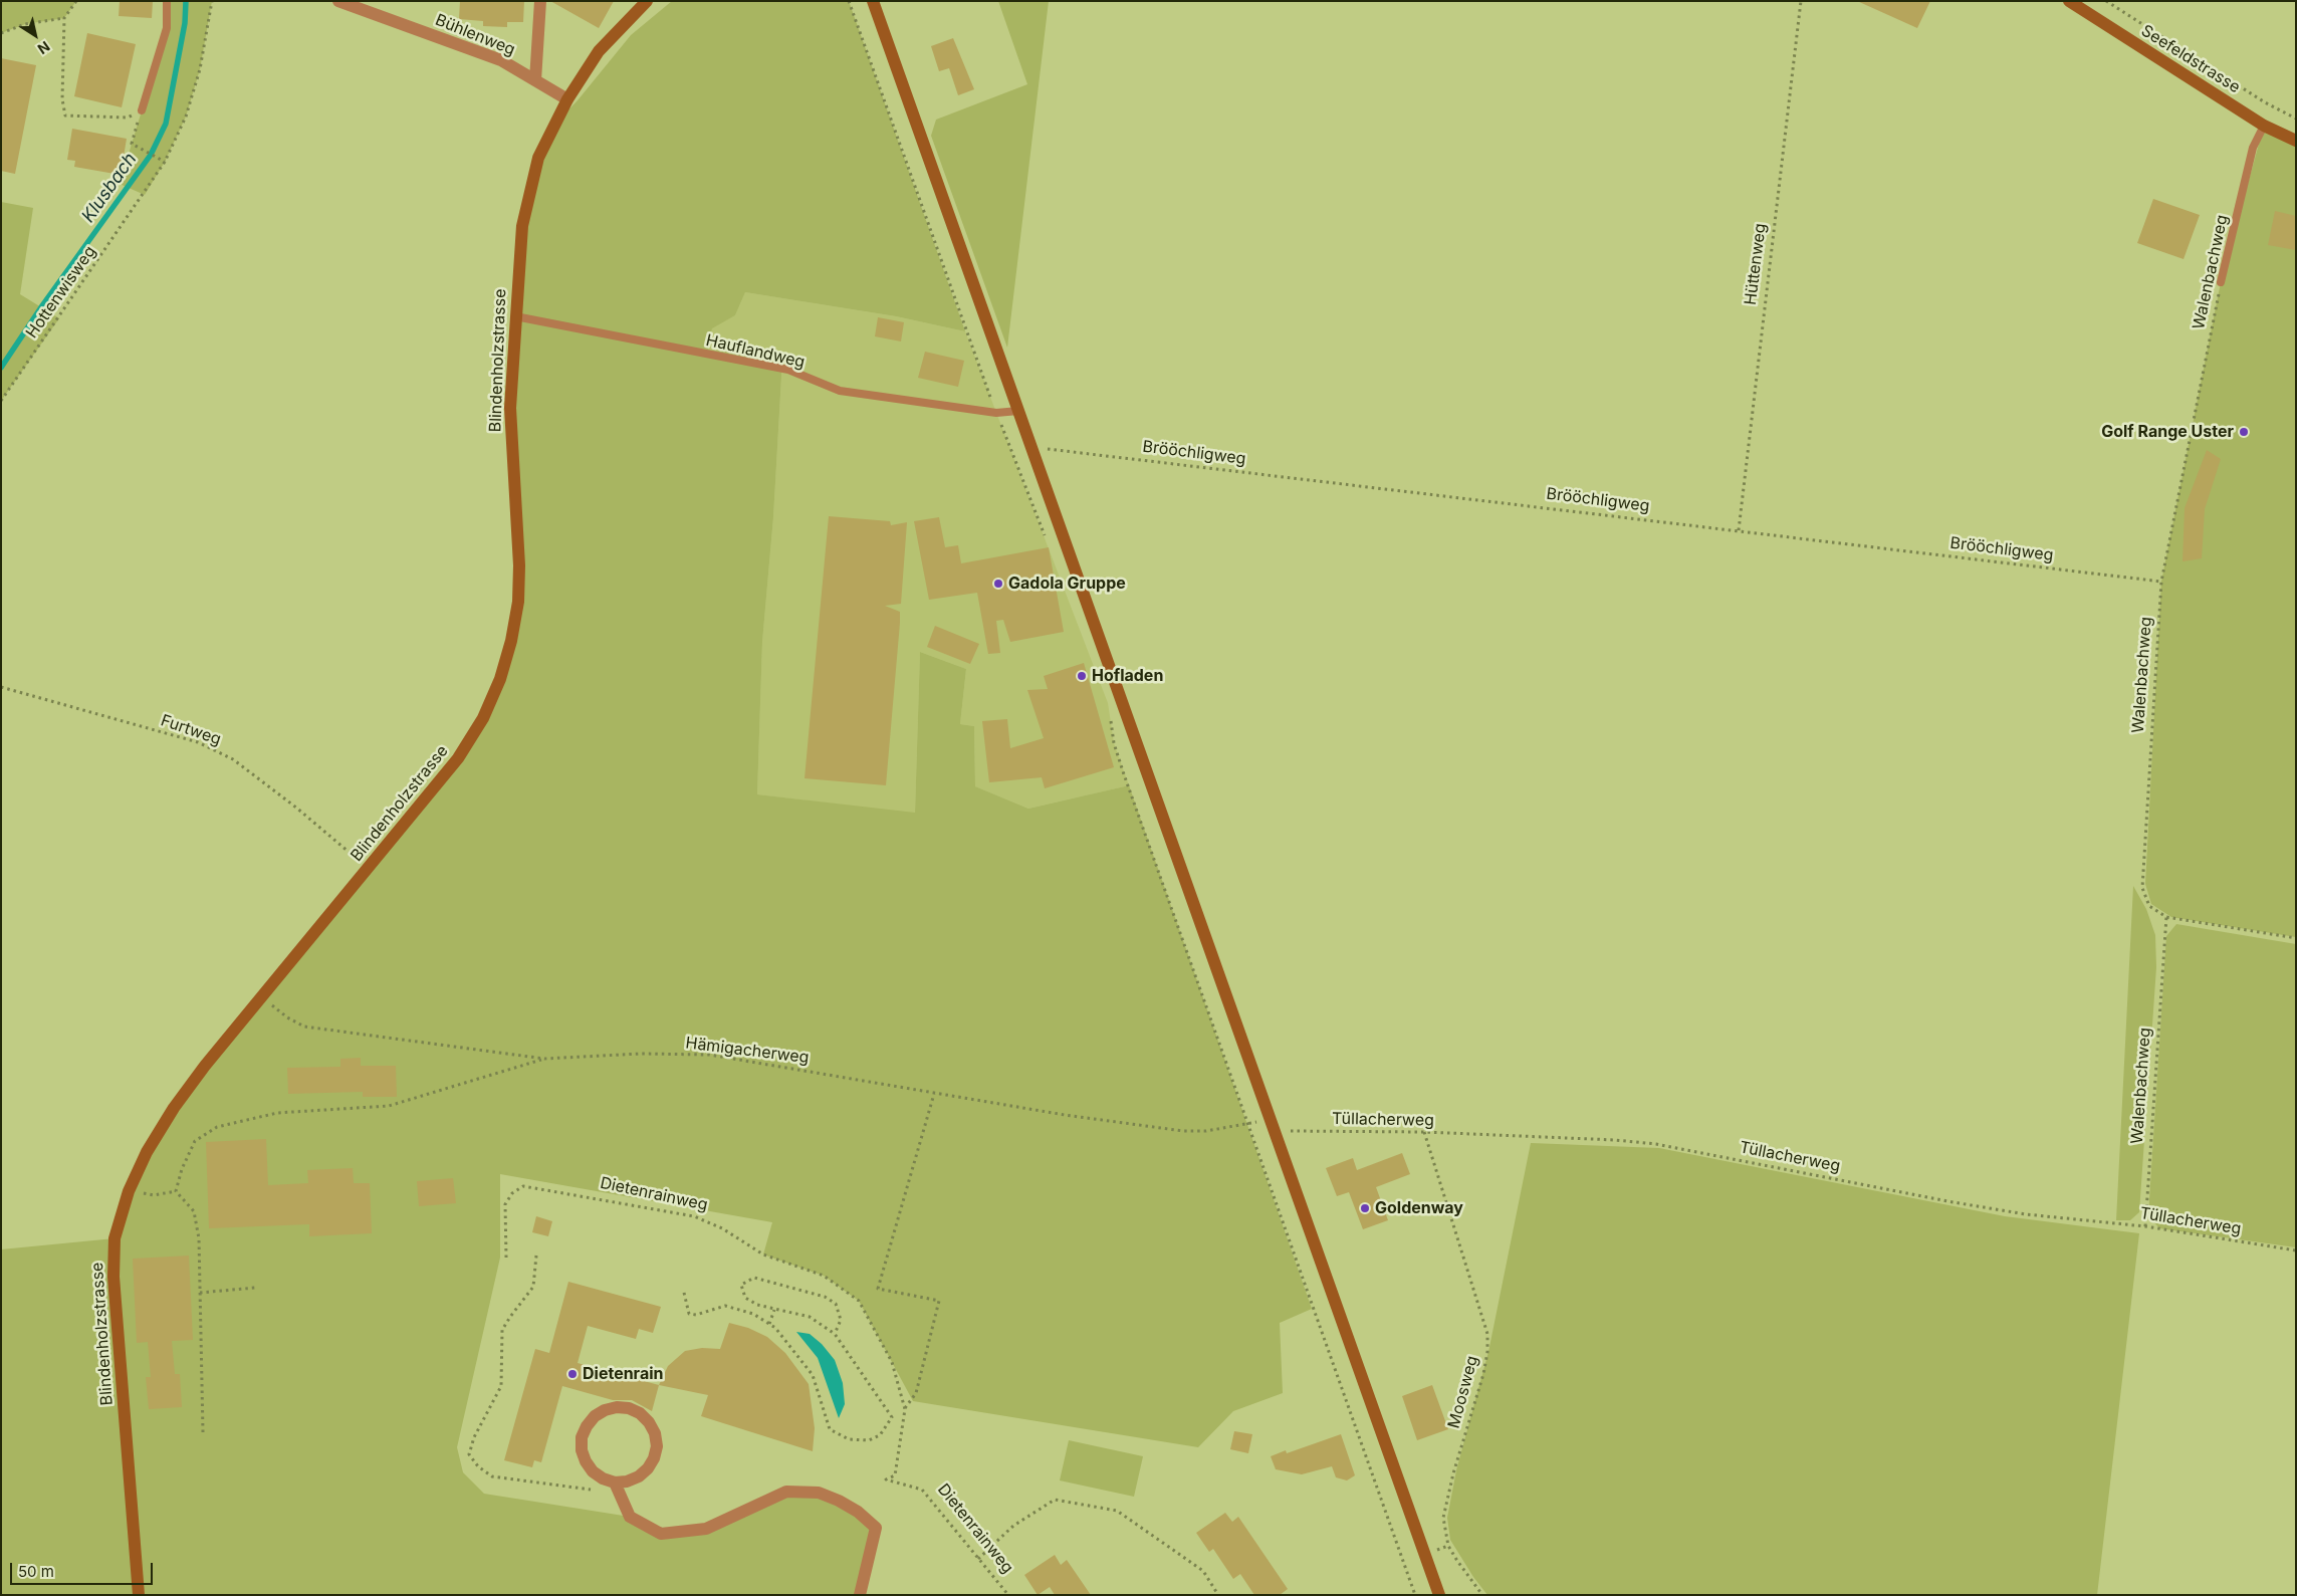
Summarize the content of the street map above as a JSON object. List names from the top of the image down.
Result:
{
  "streets": {
    "street": ["Bühlenweg", "Seefeldstrasse", "Blindenholzstrasse"],
    "lane": ["Walenbachweg", "Hauflandweg"],
    "path": [
      "Hüttenweg",
      "Hottenwisweg",
      "Brööchligweg",
      "Furtweg",
      "Hämigacherweg",
      "Tüllacherweg",
      "Dietenrainweg",
      "Moosweg"
    ]
  },
  "crossings": [
    ["Bühlenweg", "Blindenholzstrasse"],
    ["Seefeldstrasse", "Walenbachweg"],
    ["Hüttenweg", "Brööchligweg"],
    ["Walenbachweg", "Brööchligweg"],
    ["Walenbachweg", "Tüllacherweg"],
    ["Hauflandweg", "Blindenholzstrasse"],
    ["Blindenholzstrasse", "Furtweg"],
    ["Blindenholzstrasse", "Hämigacherweg"],
    ["Tüllacherweg", "Moosweg"]
  ],
  "water": ["Klusbach"],
  "places": [
    "Golf Range Uster",
    "Gadola Gruppe",
    "Hofladen",
    "Goldenway",
    "Dietenrain"
  ],
  "scale_bar": "50 m",
  "north": "bottom right"
}
